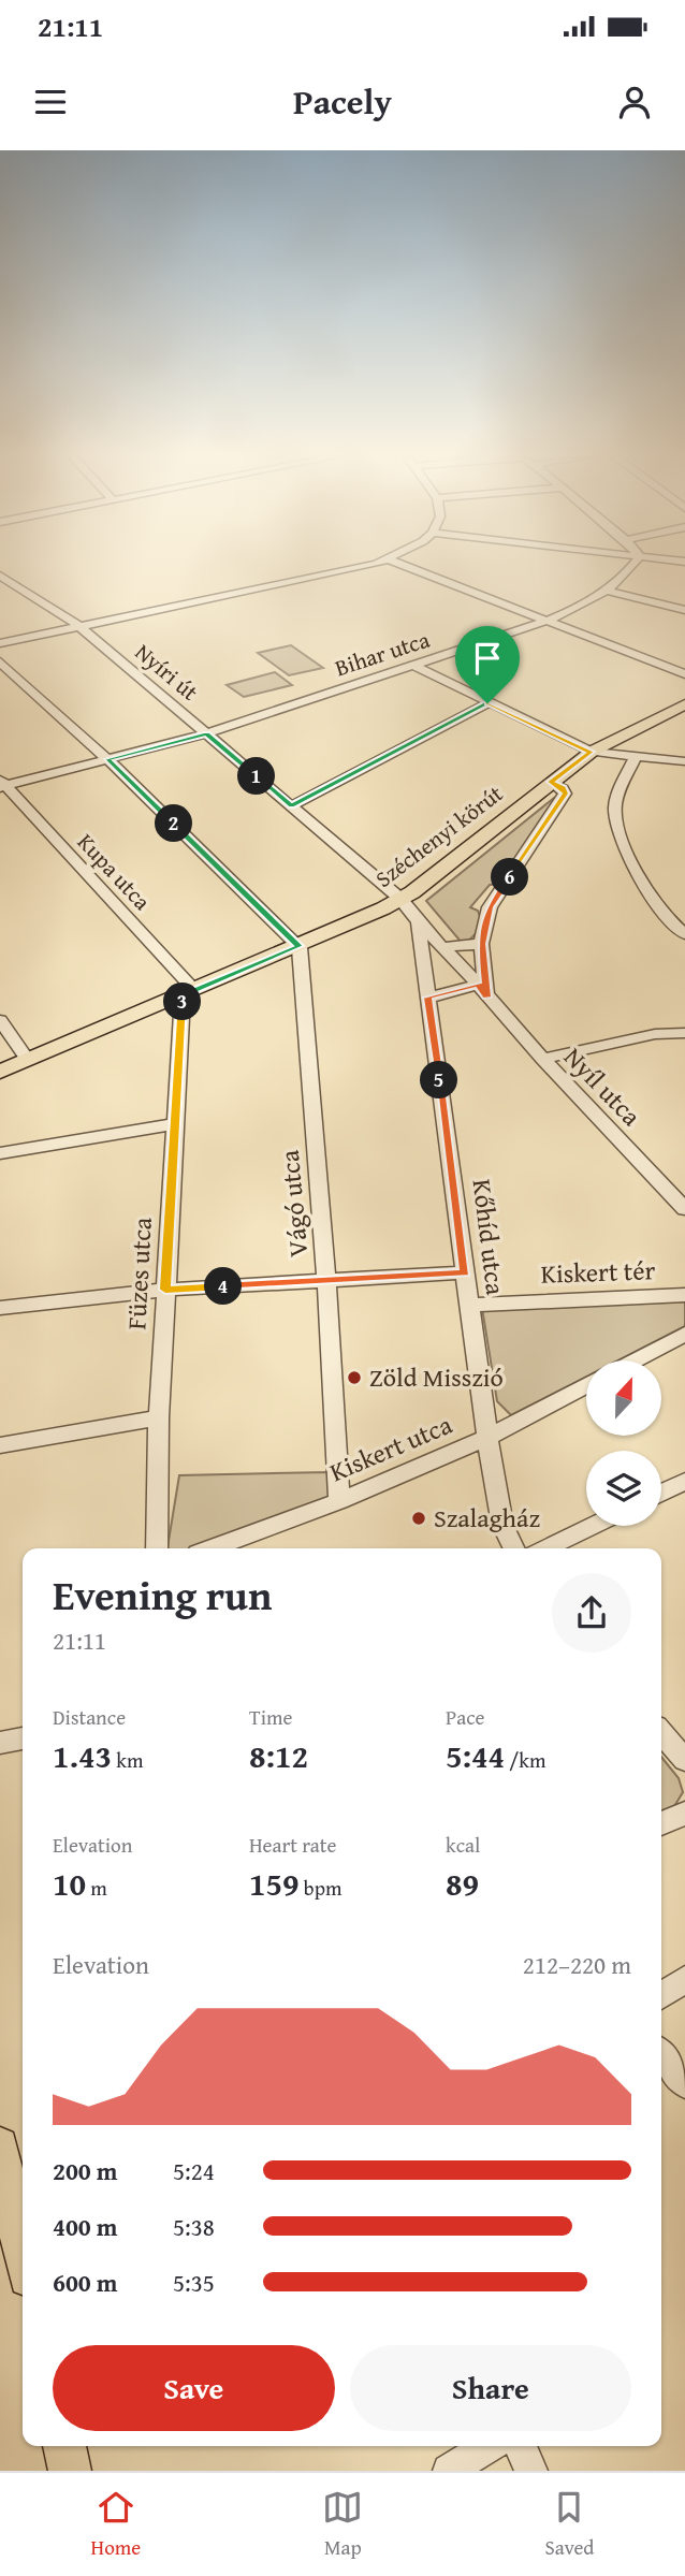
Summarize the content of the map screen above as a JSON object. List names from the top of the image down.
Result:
{
  "streets": {
    "main road": ["Széchenyi körút"],
    "street": [
      "Bihar utca",
      "Nyíri út",
      "Kupa utca",
      "Nyíl utca",
      "Vágó utca",
      "Kőhíd utca",
      "Kiskert tér",
      "Füzes utca",
      "Kiskert utca"
    ]
  },
  "crossings": [
    ["Bihar utca", "Nyíri út"],
    ["Bihar utca", "Kupa utca"],
    ["Nyíri út", "Széchenyi körút"],
    ["Nyíri út", "Nyíl utca"],
    ["Széchenyi körút", "Kupa utca"],
    ["Széchenyi körút", "Nyíl utca"],
    ["Széchenyi körút", "Vágó utca"],
    ["Széchenyi körút", "Füzes utca"],
    ["Kupa utca", "Füzes utca"],
    ["Nyíl utca", "Kőhíd utca"],
    ["Vágó utca", "Kiskert utca"],
    ["Kőhíd utca", "Kiskert tér"],
    ["Kőhíd utca", "Kiskert utca"]
  ],
  "places": ["Zöld Misszió", "Szalagház"],
  "north": "top",
  "page": {
    "status": "21:11",
    "header": "Pacely",
    "pins": [
      "1",
      "2",
      "6",
      "3",
      "5",
      "4"
    ],
    "heading": ["Evening run", "21:11"],
    "stats": [
      ["Distance", "1.43 km"],
      ["Time", "8:12"],
      ["Pace", "5:44 /km"],
      ["Elevation", "10 m"],
      ["Heart rate", "159 bpm"],
      ["kcal", "89"]
    ],
    "chart": ["Elevation", "212–220 m"],
    "list": [
      {
        "name": "200 m",
        "note": "5:24"
      },
      {
        "name": "400 m",
        "note": "5:38"
      },
      {
        "name": "600 m",
        "note": "5:35"
      }
    ],
    "buttons": ["Save", "Share"],
    "tabs": ["Home", "Map", "Saved"]
  }
}
